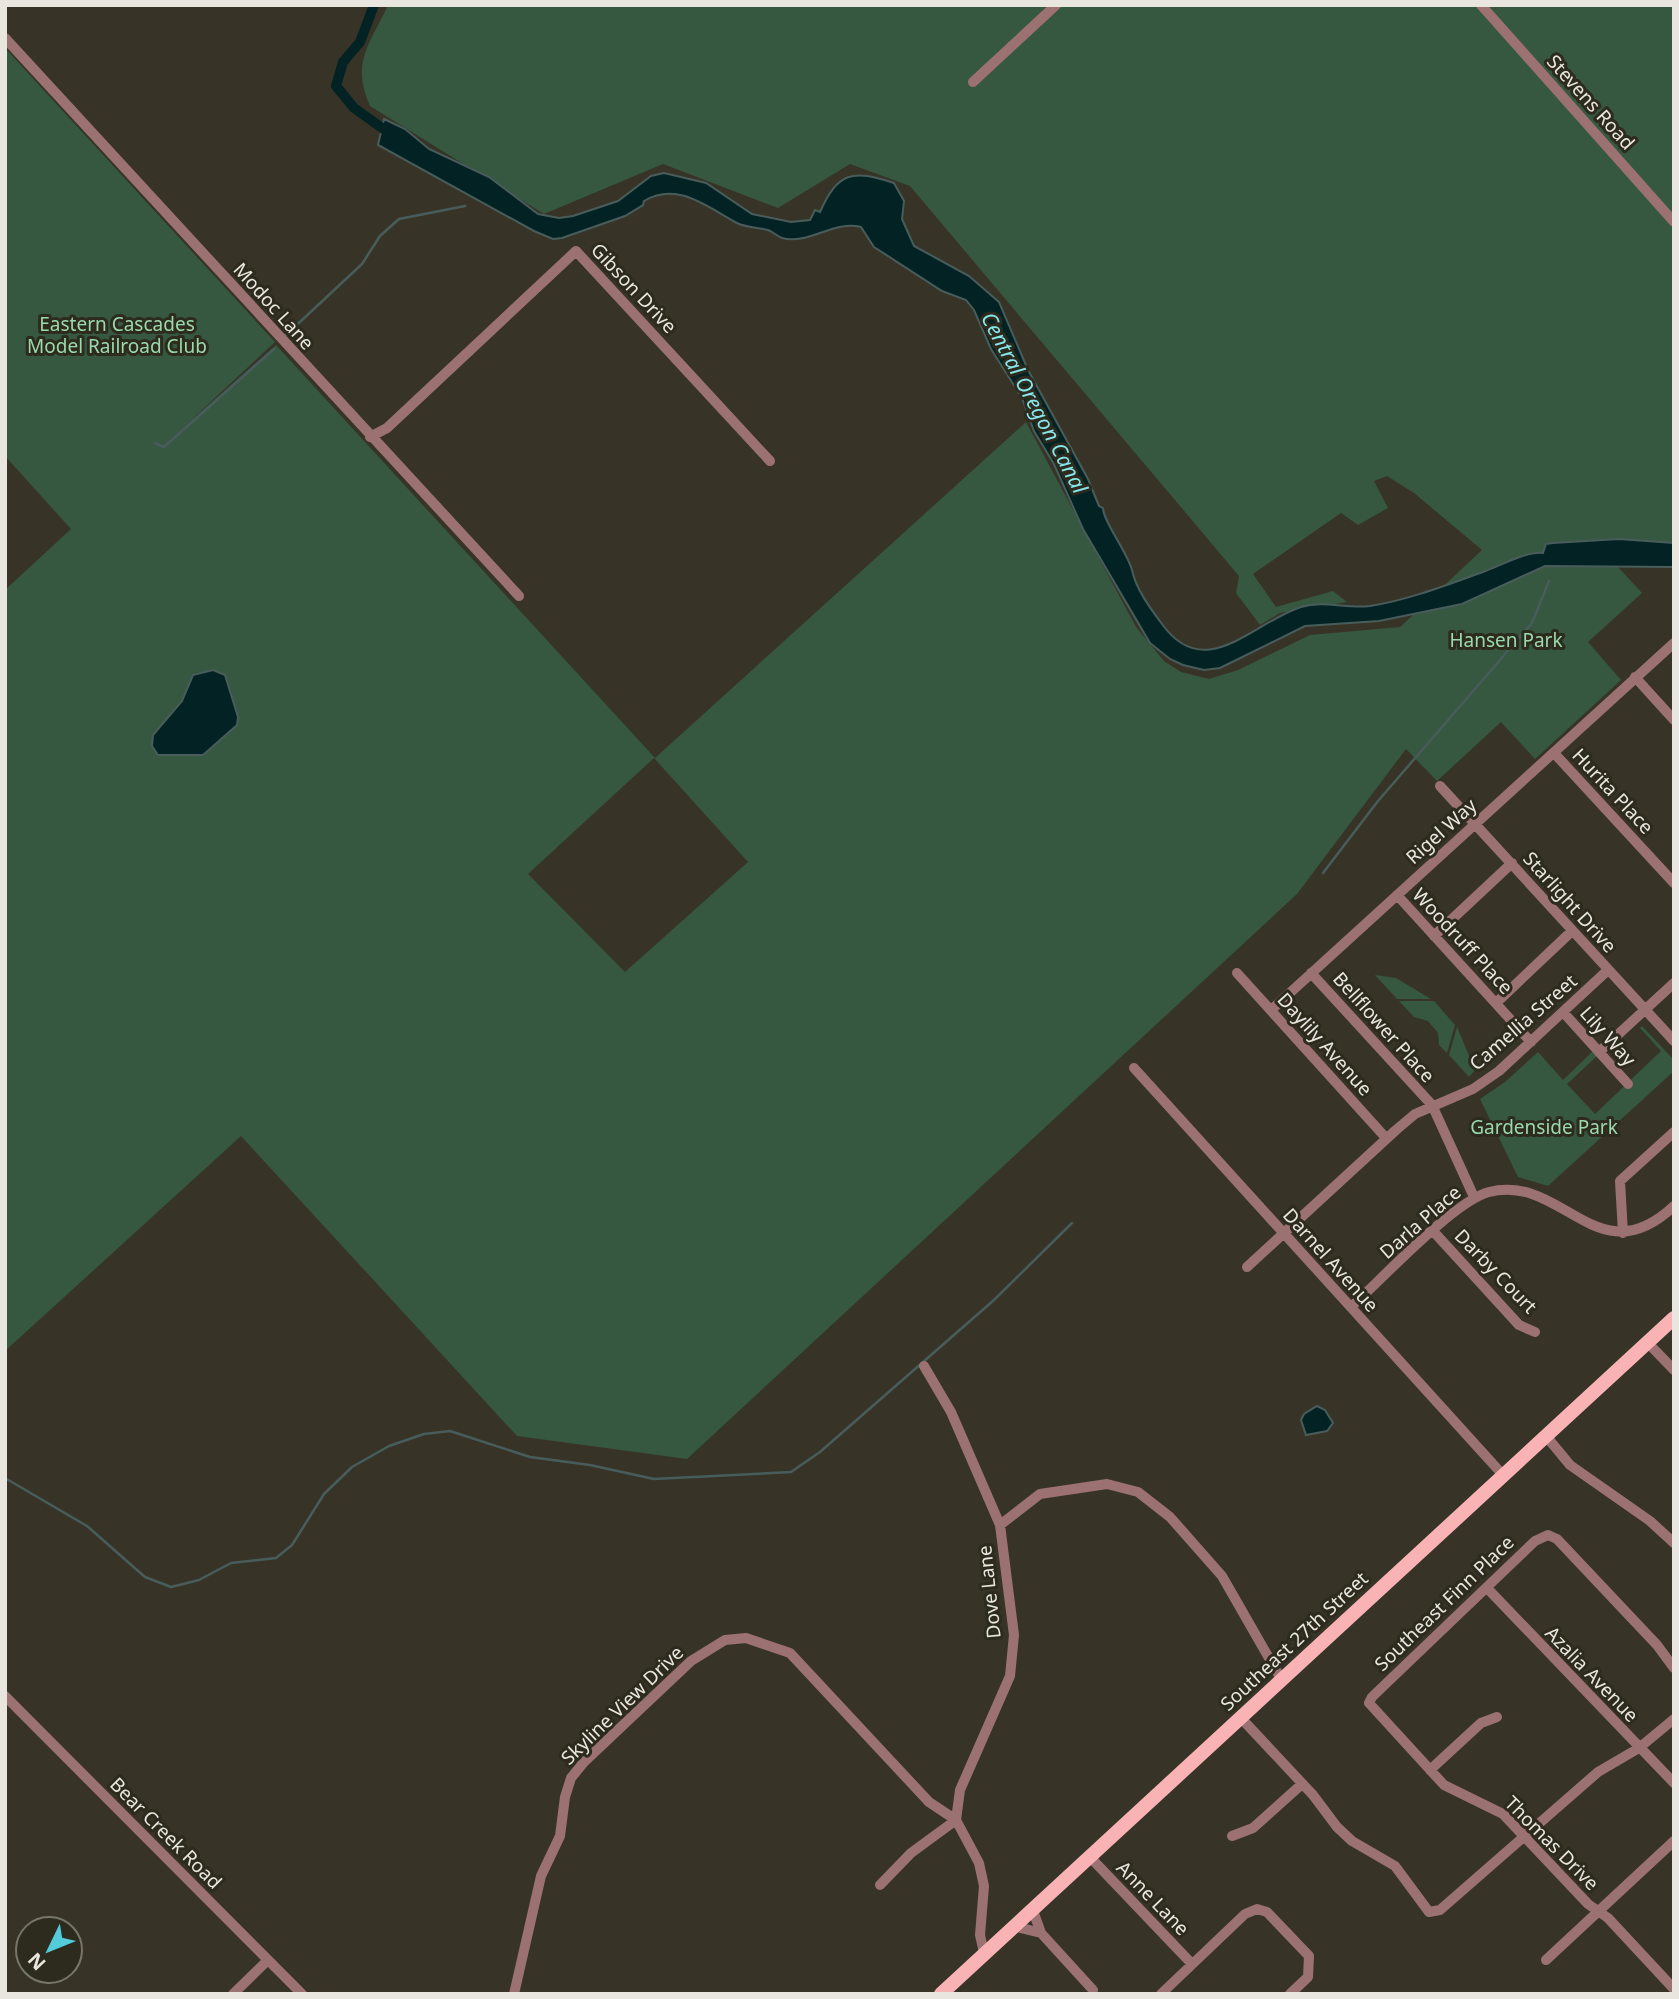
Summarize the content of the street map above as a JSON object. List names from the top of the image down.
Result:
{
  "streets": {
    "main road": ["Southeast 27th Street"],
    "street": [
      "Stevens Road",
      "Gibson Drive",
      "Modoc Lane",
      "Hurita Place",
      "Rigel Way",
      "Starlight Drive",
      "Woodruff Place",
      "Camellia Street",
      "Bellflower Place",
      "Lily Way",
      "Daylily Avenue",
      "Darla Place",
      "Darnel Avenue",
      "Darby Court",
      "Dove Lane",
      "Southeast Finn Place",
      "Azalia Avenue",
      "Skyline View Drive",
      "Bear Creek Road",
      "Thomas Drive",
      "Anne Lane"
    ]
  },
  "crossings": [
    ["Gibson Drive", "Modoc Lane"],
    ["Hurita Place", "Rigel Way"],
    ["Rigel Way", "Starlight Drive"],
    ["Rigel Way", "Woodruff Place"],
    ["Rigel Way", "Bellflower Place"],
    ["Rigel Way", "Daylily Avenue"],
    ["Starlight Drive", "Camellia Street"],
    ["Woodruff Place", "Camellia Street"],
    ["Camellia Street", "Bellflower Place"],
    ["Camellia Street", "Lily Way"],
    ["Camellia Street", "Daylily Avenue"],
    ["Camellia Street", "Darnel Avenue"],
    ["Bellflower Place", "Darla Place"],
    ["Darla Place", "Darnel Avenue"],
    ["Darla Place", "Darby Court"],
    ["Darnel Avenue", "Southeast 27th Street"],
    ["Dove Lane", "Skyline View Drive"],
    ["Southeast Finn Place", "Azalia Avenue"],
    ["Southeast Finn Place", "Thomas Drive"],
    ["Southeast 27th Street", "Skyline View Drive"],
    ["Southeast 27th Street", "Anne Lane"]
  ],
  "water": ["Central Oregon Canal"],
  "parks": ["Eastern Cascades Model Railroad Club", "Hansen Park", "Gardenside Park"],
  "north": "bottom left"
}
